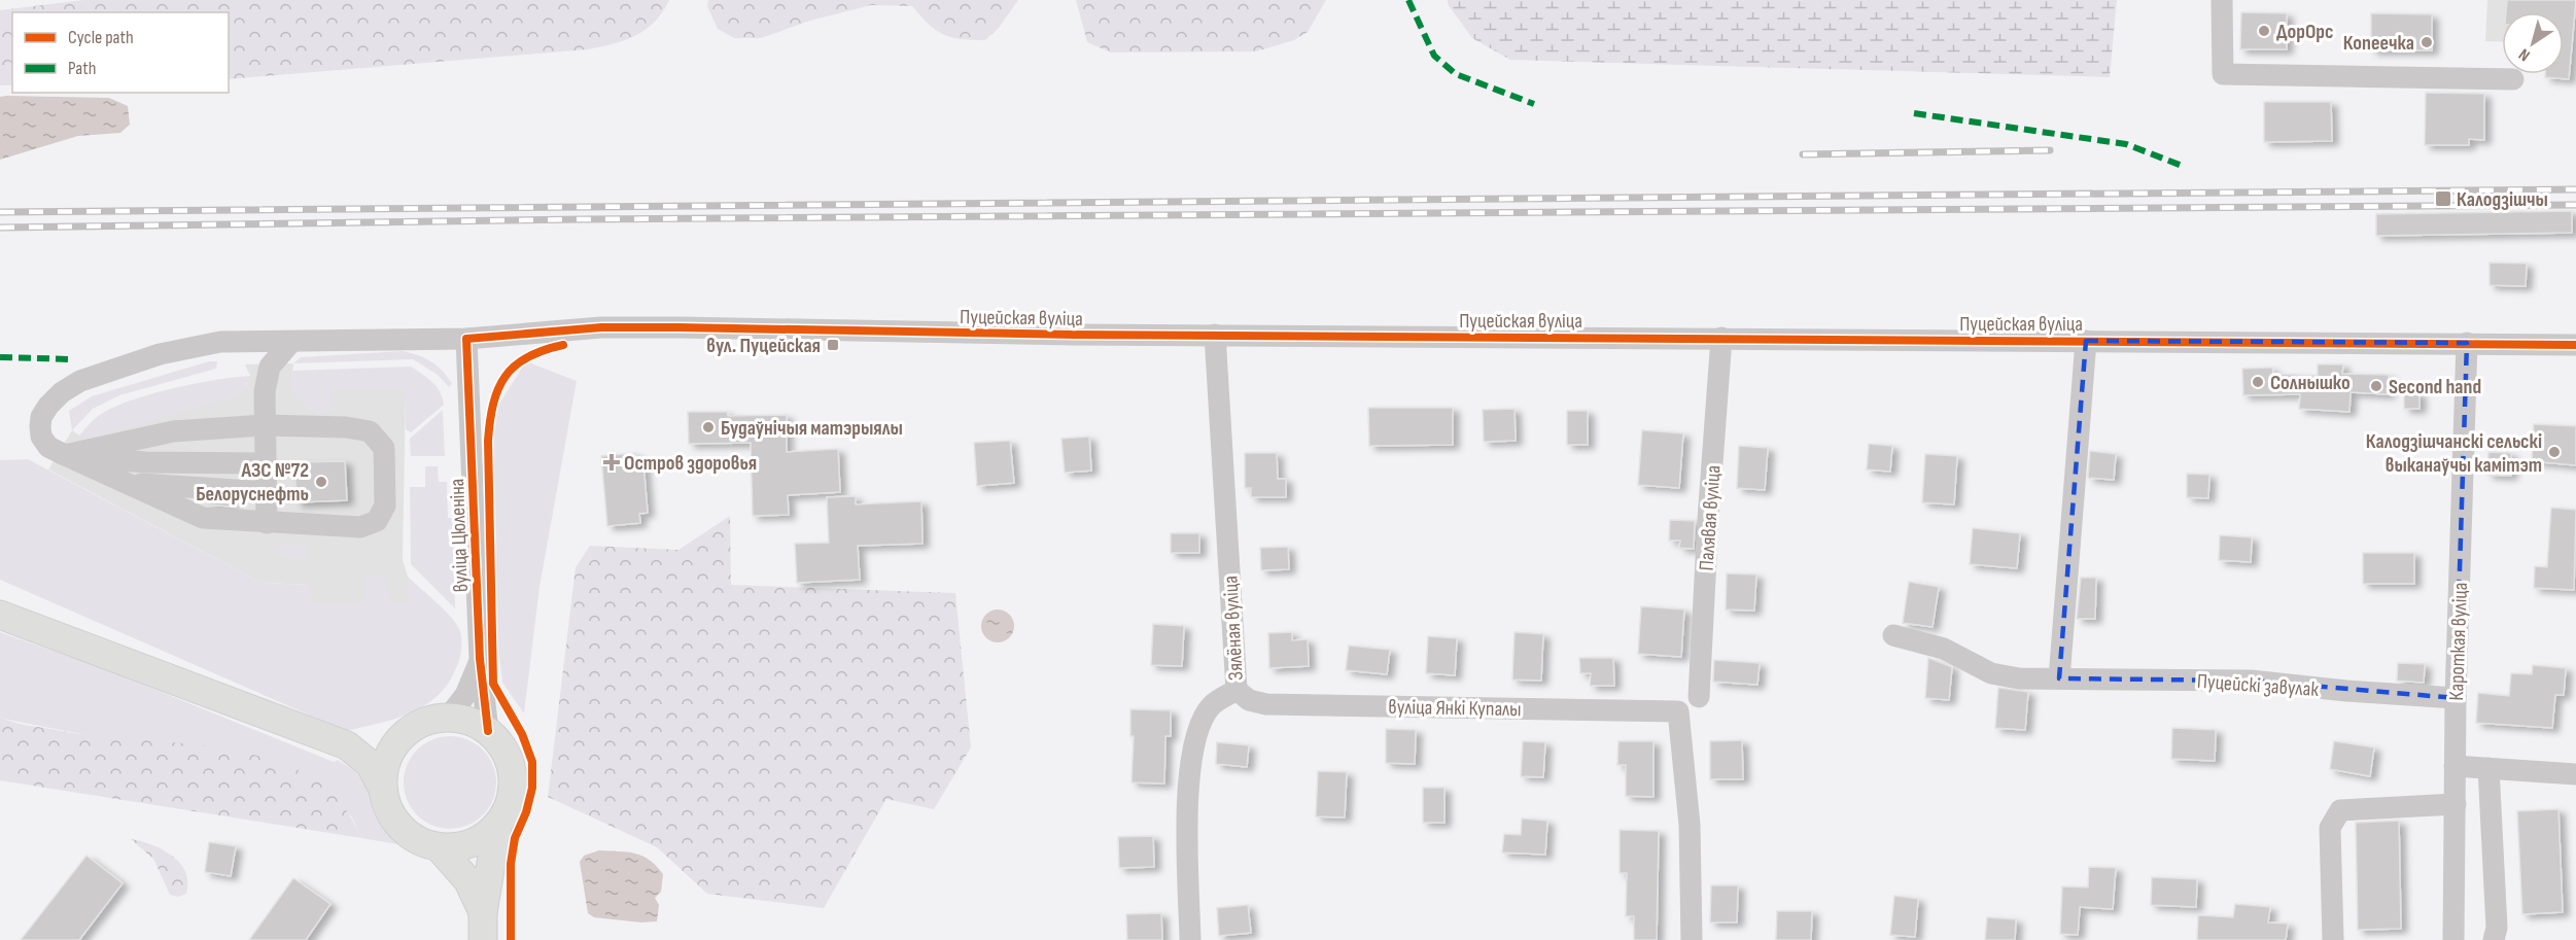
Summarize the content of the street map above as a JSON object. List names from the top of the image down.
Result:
{
  "streets": {
    "street": [
      "Пуцейская вуліца",
      "Палявая вуліца",
      "вуліца Цюленіна",
      "Зялёная вуліца",
      "Кароткая вуліца",
      "Пуцейскі завулак",
      "вуліца Янкі Купалы"
    ]
  },
  "crossings": [
    ["Пуцейская вуліца", "Палявая вуліца"],
    ["Пуцейская вуліца", "вуліца Цюленіна"],
    ["Пуцейская вуліца", "Зялёная вуліца"],
    ["Пуцейская вуліца", "Кароткая вуліца"],
    ["Зялёная вуліца", "вуліца Янкі Купалы"],
    ["Кароткая вуліца", "Пуцейскі завулак"]
  ],
  "places": {
    "other": [
      "ДорОрс",
      "Копеечка",
      "Солнышко",
      "Second hand",
      "Будаўнічыя матэрыялы",
      "Калодзішчанскі сельскі выканаўчы камітэт",
      "АЗС №72 Белоруснефть"
    ],
    "transit": ["Калодзішчы", "вул. Пуцейская"],
    "health": ["Остров здоровья"]
  },
  "legend": ["Cycle path", "Path"],
  "north": "bottom left"
}
